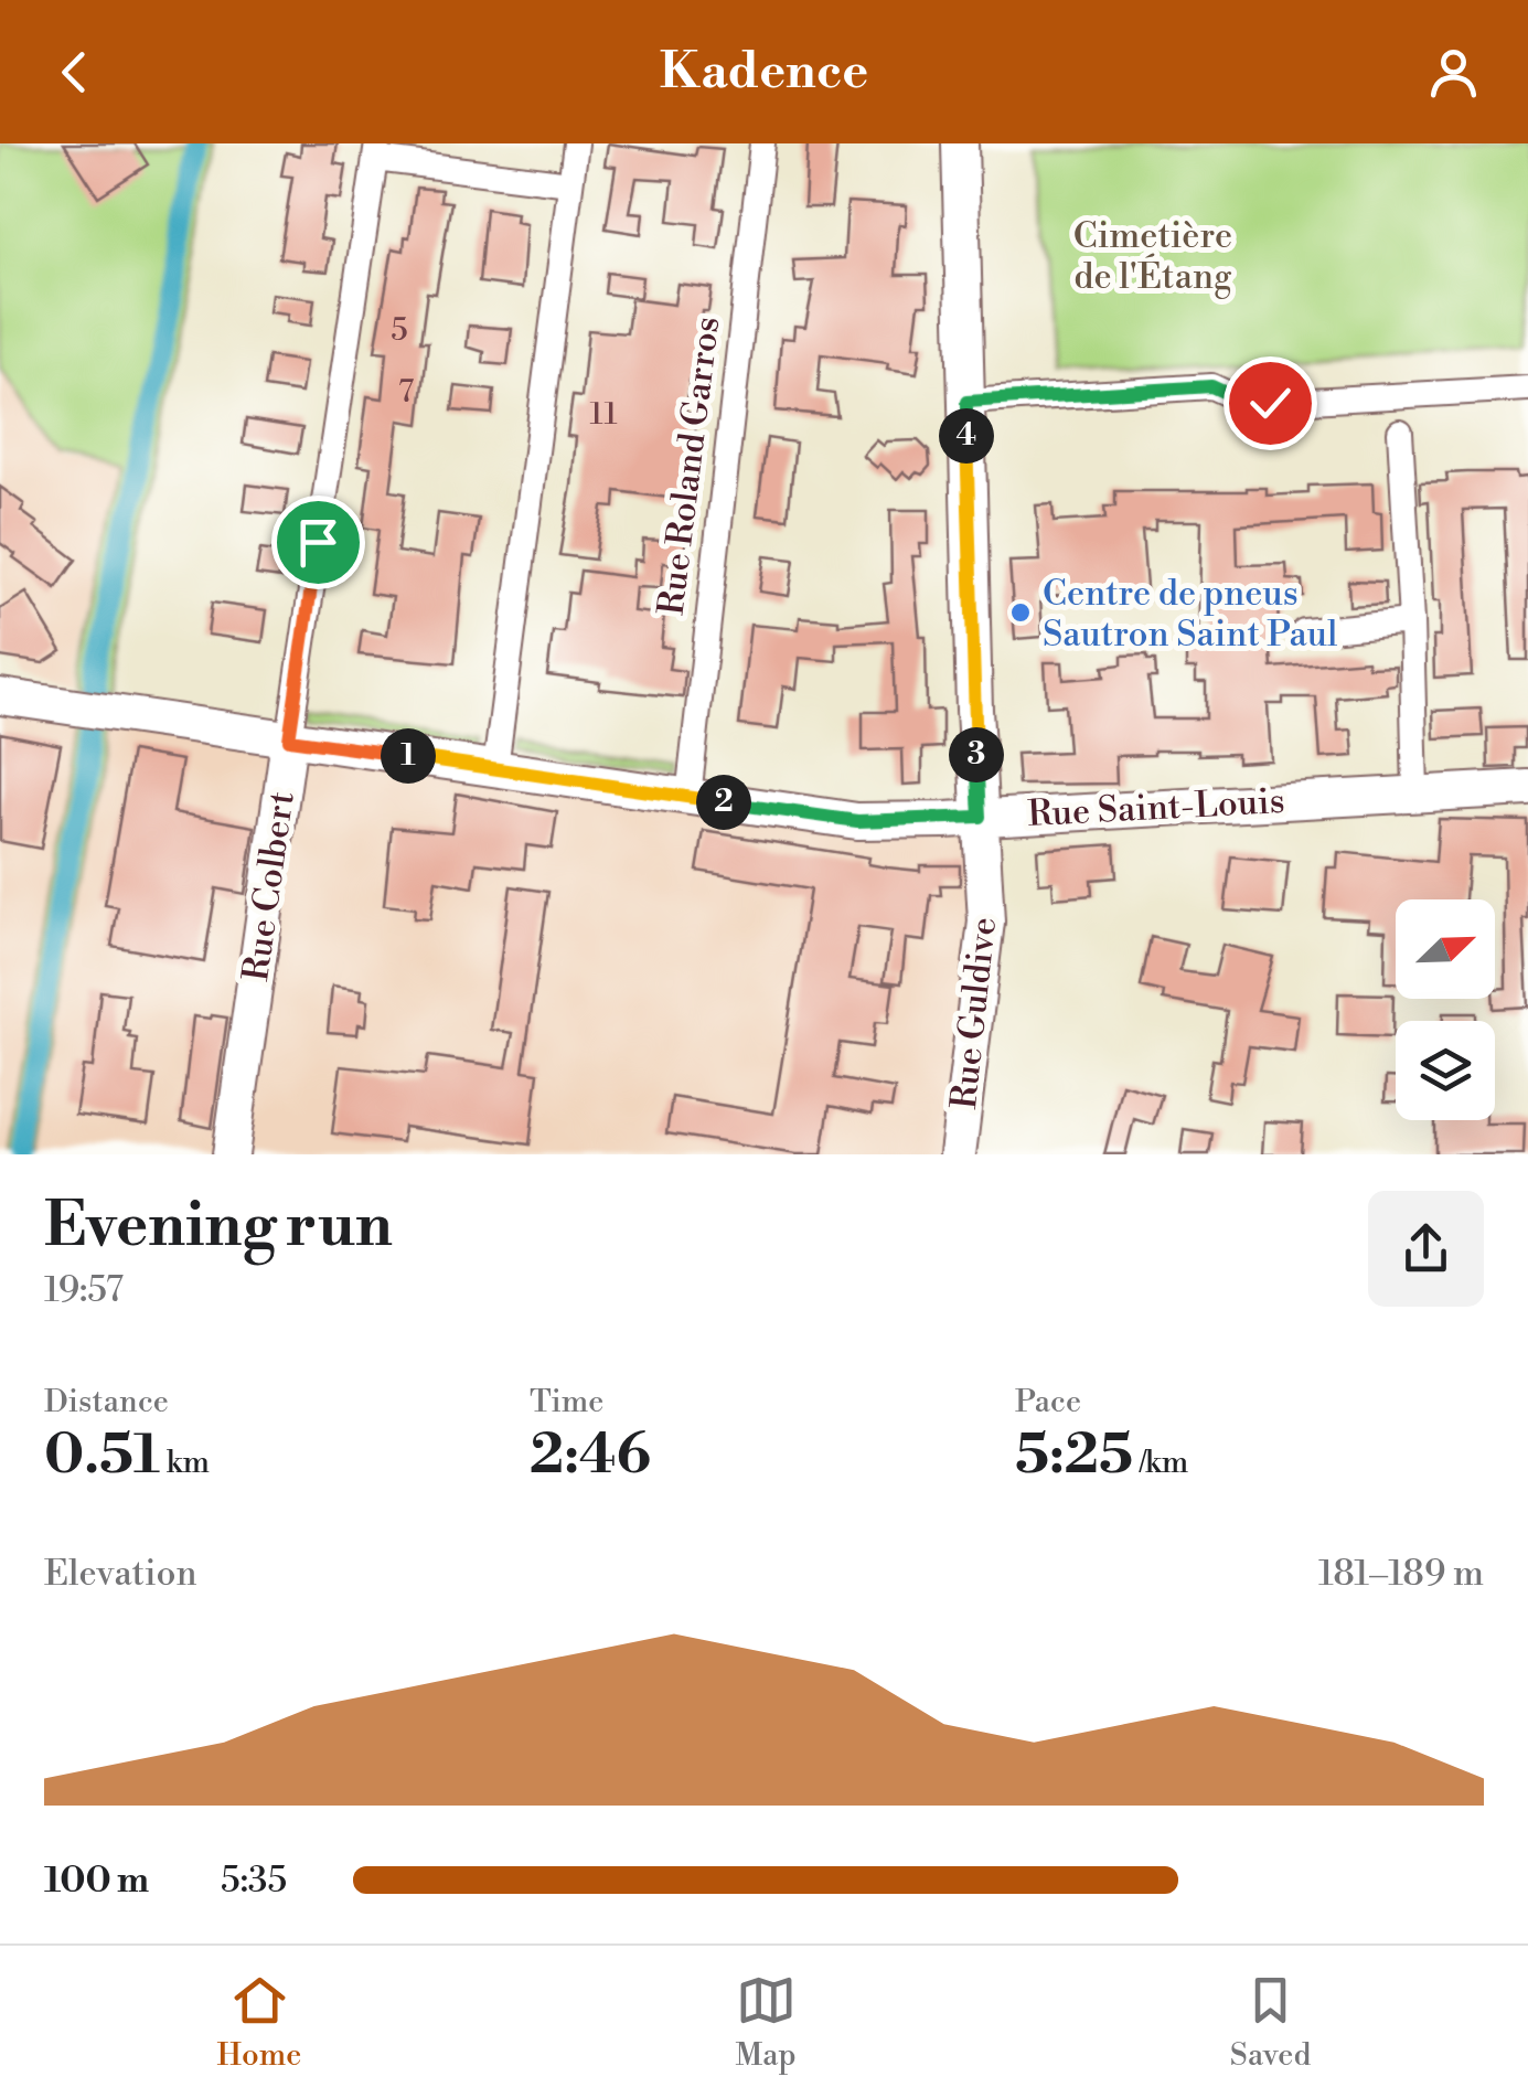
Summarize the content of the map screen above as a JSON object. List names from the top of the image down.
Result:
{
  "streets": {
    "street": [
      "Rue Roland Garros",
      "Rue Saint-Louis",
      "Rue Colbert",
      "Rue Guldive"
    ]
  },
  "crossings": [
    ["Rue Roland Garros", "Rue Saint-Louis"],
    ["Rue Saint-Louis", "Rue Colbert"],
    ["Rue Saint-Louis", "Rue Guldive"]
  ],
  "parks": ["Cimetière de l'Étang"],
  "places": ["Centre de pneus Sautron Saint Paul"],
  "house_numbers": ["5", "7", "11"],
  "north": "top right",
  "page": {
    "header": "Kadence",
    "pins": [
      "4",
      "3",
      "1",
      "2"
    ],
    "heading": ["Evening run", "19:57"],
    "stats": [
      ["Distance", "0.51 km"],
      ["Time", "2:46"],
      ["Pace", "5:25 /km"]
    ],
    "chart": ["Elevation", "181–189 m"],
    "list": [
      {
        "name": "100 m",
        "note": "5:35"
      }
    ],
    "tabs": ["Home", "Map", "Saved"]
  }
}
